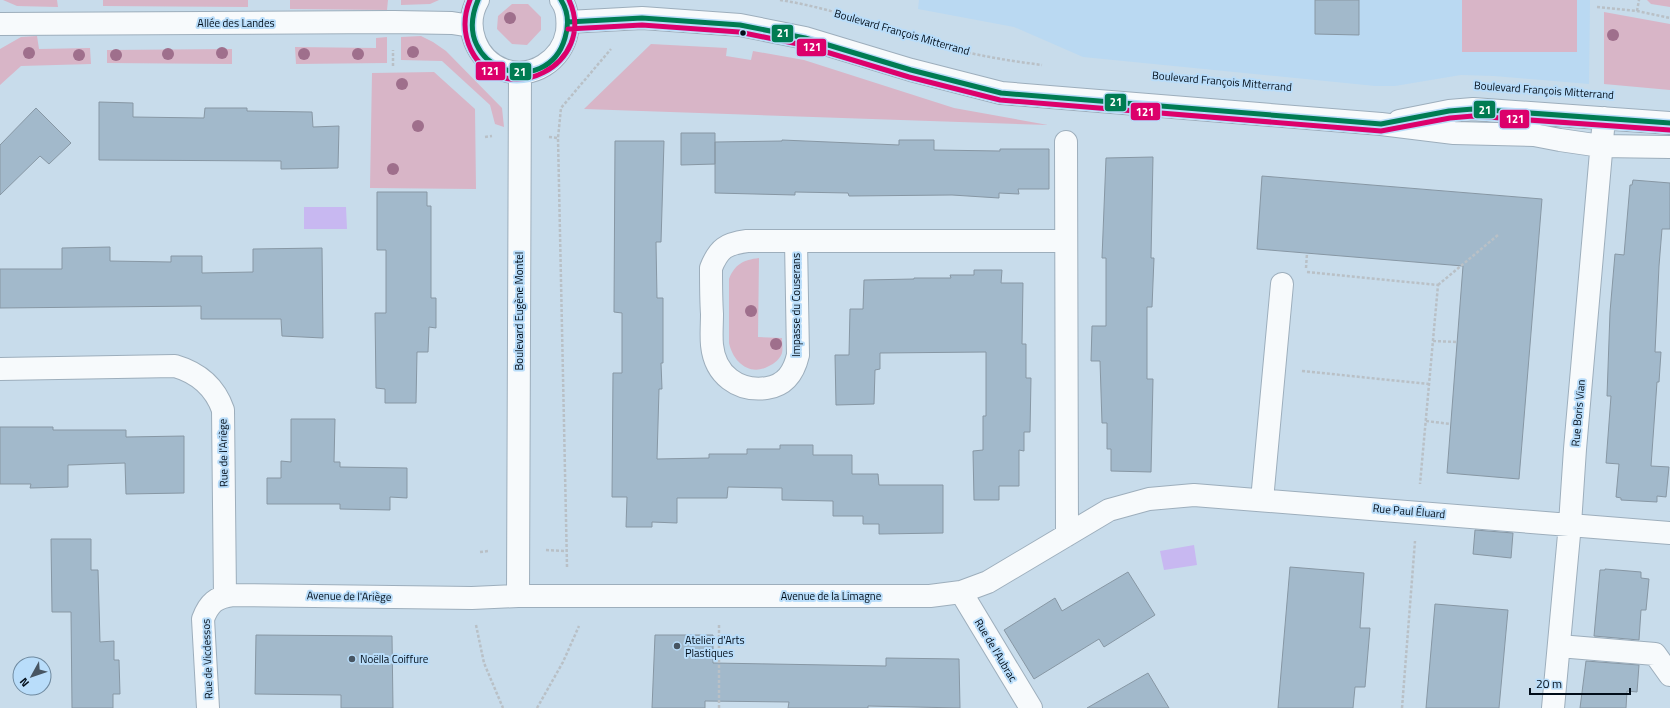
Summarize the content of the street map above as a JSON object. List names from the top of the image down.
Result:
{
  "streets": {
    "street": [
      "Allée des Landes",
      "Impasse du Couserans",
      "Boulevard Eugène Montel",
      "Rue Boris Vian",
      "Rue de l'Ariège",
      "Rue Paul Éluard",
      "Avenue de l'Ariège",
      "Avenue de la Limagne",
      "Rue de l'Aubrac",
      "Rue de Vicdessos"
    ],
    "path": ["Boulevard François Mitterrand"]
  },
  "crossings": [
    ["Boulevard Eugène Montel", "Avenue de l'Ariège"],
    ["Boulevard Eugène Montel", "Avenue de la Limagne"],
    ["Rue Boris Vian", "Rue Paul Éluard"],
    ["Rue de l'Ariège", "Avenue de l'Ariège"],
    ["Rue de l'Ariège", "Rue de Vicdessos"],
    ["Rue Paul Éluard", "Avenue de la Limagne"],
    ["Avenue de l'Ariège", "Avenue de la Limagne"],
    ["Avenue de l'Ariège", "Rue de Vicdessos"],
    ["Avenue de la Limagne", "Rue de l'Aubrac"]
  ],
  "places": ["Atelier d'Arts Plastiques", "Noëlla Coiffure"],
  "lines": ["transit line 21", "transit line 121"],
  "scale_bar": "20 m",
  "north": "bottom left"
}
